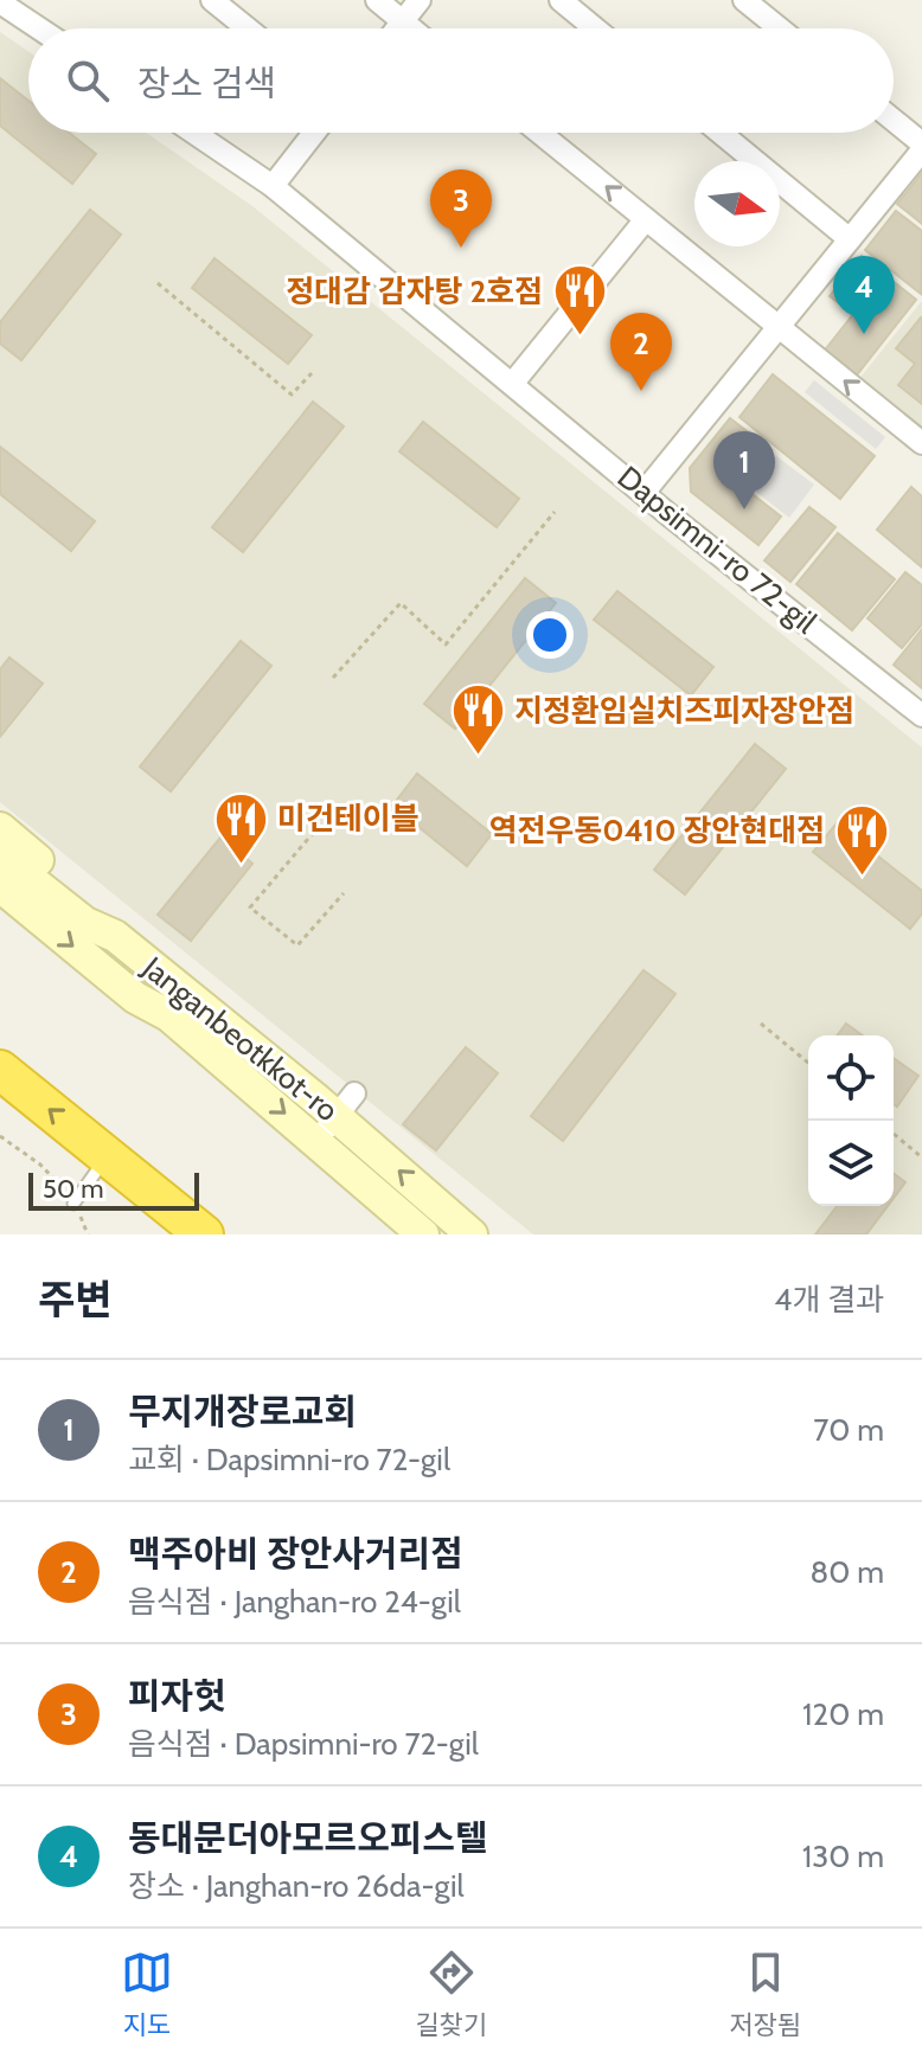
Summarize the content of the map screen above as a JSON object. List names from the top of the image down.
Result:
{
  "streets": {
    "street": ["Dapsimni-ro 72-gil", "Janganbeotkkot-ro"]
  },
  "places": {
    "restaurant": [
      "정대감 감자탕 2호점",
      "지정환임실치즈피자장안점",
      "미건테이블",
      "역전우동0410 장안현대점"
    ]
  },
  "scale_bar": "50 m",
  "north": "right",
  "page": {
    "search": "장소 검색",
    "pins": [
      "3",
      "4",
      "2",
      "1"
    ],
    "scale": "50 m",
    "heading": ["주변", "4개 결과"],
    "list": [
      {
        "mark": "1",
        "name": "무지개장로교회",
        "note": "교회 · Dapsimni-ro 72-gil",
        "value": "70 m"
      },
      {
        "mark": "2",
        "name": "맥주아비 장안사거리점",
        "note": "음식점 · Janghan-ro 24-gil",
        "value": "80 m"
      },
      {
        "mark": "3",
        "name": "피자헛",
        "note": "음식점 · Dapsimni-ro 72-gil",
        "value": "120 m"
      },
      {
        "mark": "4",
        "name": "동대문더아모르오피스텔",
        "note": "장소 · Janghan-ro 26da-gil",
        "value": "130 m"
      }
    ],
    "nav": ["지도", "길찾기", "저장됨"]
  }
}
